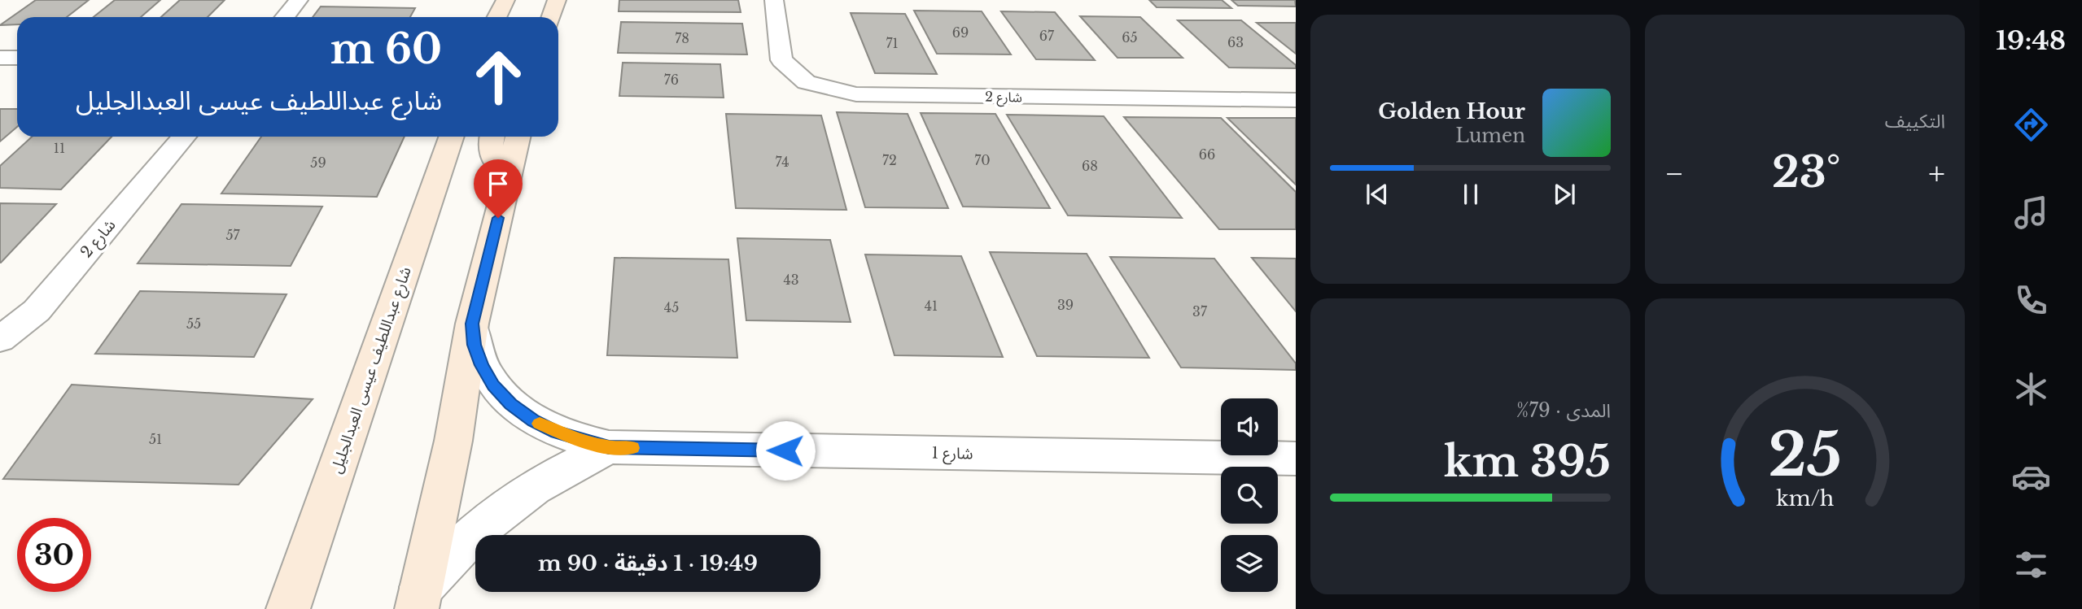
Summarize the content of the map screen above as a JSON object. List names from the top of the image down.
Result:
{
  "streets": {
    "street": ["شارع 2", "شارع عبداللطيف عيسى العبدالجليل", "شارع 1"]
  },
  "house_numbers": [
    "69",
    "67",
    "65",
    "78",
    "63",
    "71",
    "76",
    "11",
    "66",
    "72",
    "70",
    "74",
    "59",
    "68",
    "57",
    "43",
    "39",
    "41",
    "45",
    "37",
    "55",
    "51"
  ],
  "page": {
    "tabs": "19:48",
    "tile": [
      "التكييف",
      ["المدى · 79%", "395 km"]
    ],
    "turn": ["60 m", "شارع عبداللطيف عيسى العبدالجليل"],
    "song": ["Golden Hour", "Lumen"],
    "heat": ["−", "23°", "+"],
    "limit": "30",
    "trip": "19:49 · 1 دقيقة · 90 m",
    "gauge": ["25", "km/h"]
  }
}
